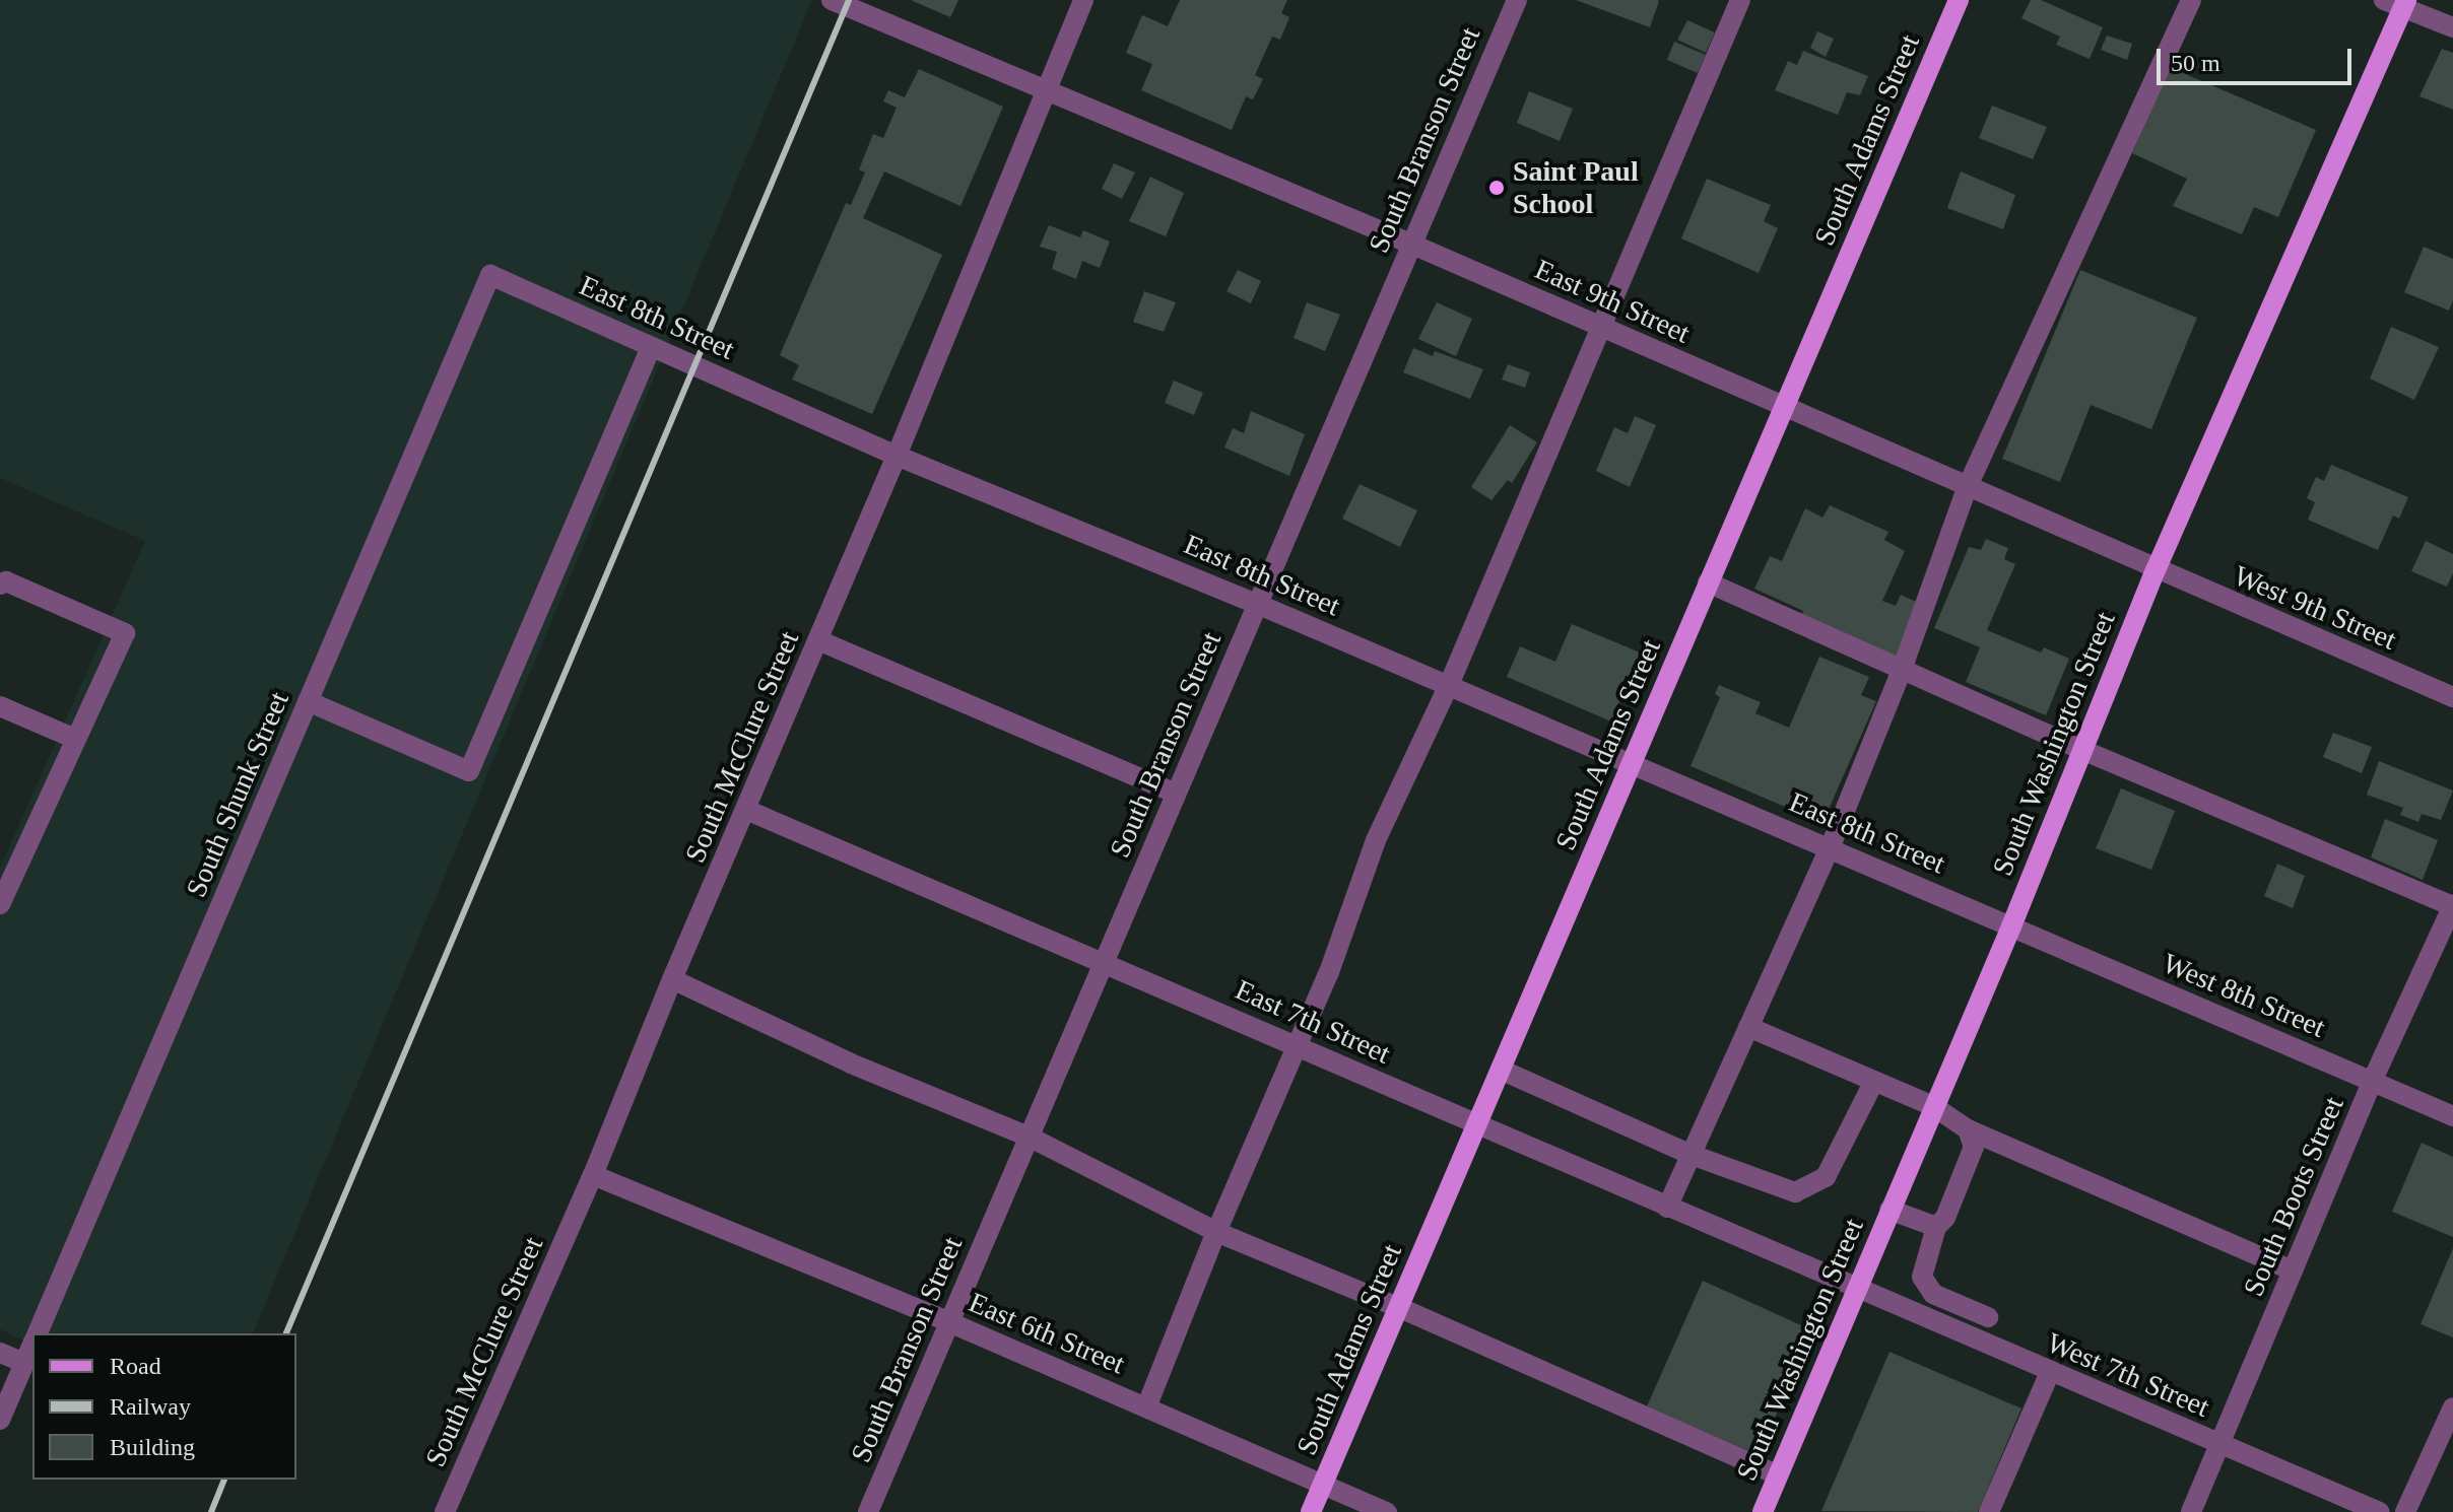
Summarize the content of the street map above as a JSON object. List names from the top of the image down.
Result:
{
  "streets": {
    "main road": ["South Adams Street", "South Washington Street"],
    "street": [
      "South Branson Street",
      "East 9th Street",
      "East 8th Street",
      "West 9th Street",
      "South McClure Street",
      "South Shunk Street",
      "West 8th Street",
      "East 7th Street",
      "South Boots Street",
      "East 6th Street",
      "West 7th Street"
    ]
  },
  "crossings": [
    ["South Branson Street", "East 9th Street"],
    ["South Branson Street", "East 8th Street"],
    ["South Branson Street", "East 7th Street"],
    ["South Branson Street", "East 6th Street"],
    ["South Adams Street", "East 9th Street"],
    ["South Adams Street", "East 8th Street"],
    ["South Adams Street", "East 7th Street"],
    ["South Adams Street", "East 6th Street"],
    ["East 9th Street", "West 9th Street"],
    ["East 9th Street", "South Washington Street"],
    ["East 9th Street", "South McClure Street"],
    ["East 8th Street", "South Washington Street"],
    ["East 8th Street", "South McClure Street"],
    ["East 8th Street", "South Shunk Street"],
    ["East 8th Street", "West 8th Street"],
    ["West 9th Street", "South Washington Street"],
    ["South Washington Street", "West 8th Street"],
    ["South Washington Street", "East 7th Street"],
    ["South Washington Street", "West 7th Street"],
    ["South McClure Street", "East 7th Street"],
    ["South McClure Street", "East 6th Street"],
    ["West 8th Street", "South Boots Street"],
    ["East 7th Street", "West 7th Street"],
    ["South Boots Street", "West 7th Street"]
  ],
  "places": ["Saint Paul School"],
  "legend": ["Road", "Railway", "Building"],
  "scale_bar": "50 m"
}
